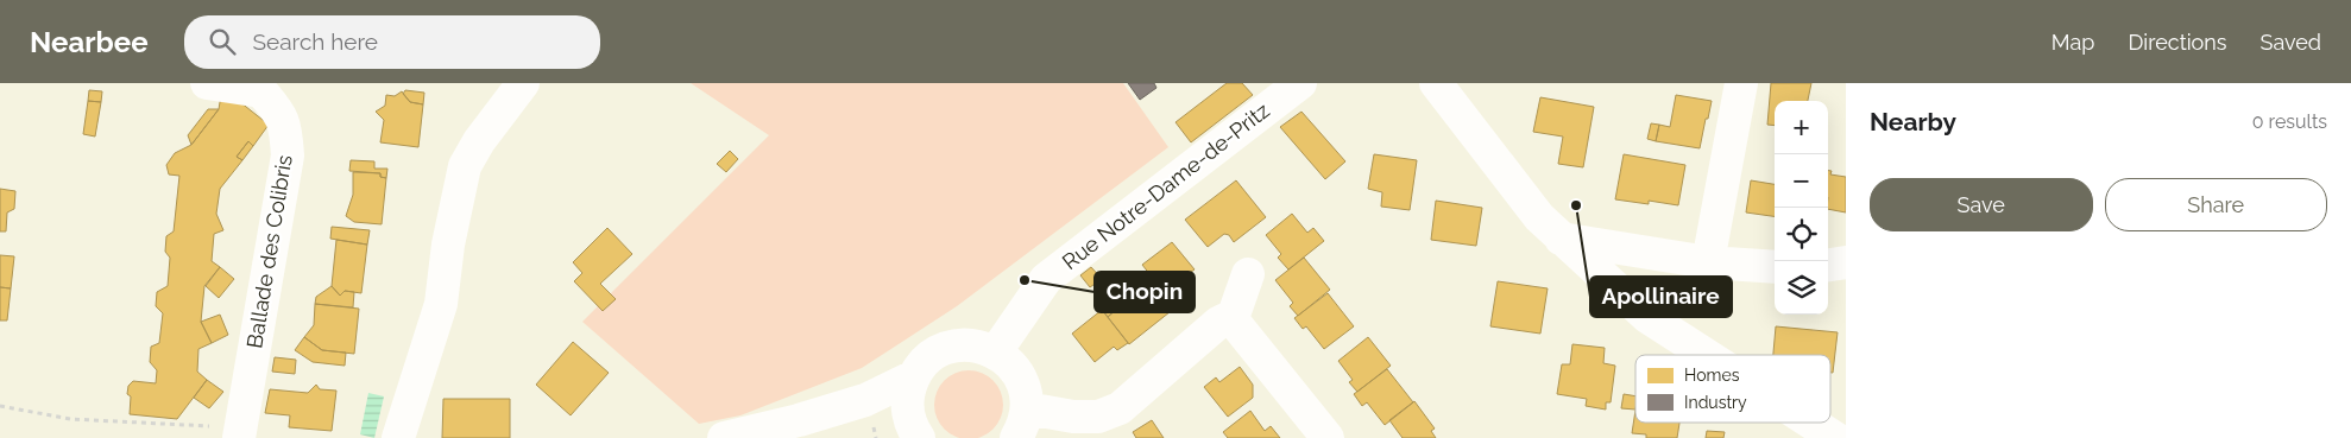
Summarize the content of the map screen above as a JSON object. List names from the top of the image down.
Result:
{
  "streets": {
    "street": ["Rue Notre-Dame-de-Pritz", "Ballade des Colibris"]
  },
  "places": ["Apollinaire", "Chopin"],
  "legend": ["Homes", "Industry"],
  "page": {
    "header": "Nearbee",
    "search": "Search here",
    "nav": ["Map", "Directions", "Saved"],
    "heading": ["Nearby", "0 results"],
    "map_buttons": ["+", "−"],
    "buttons": ["Save", "Share"]
  }
}
